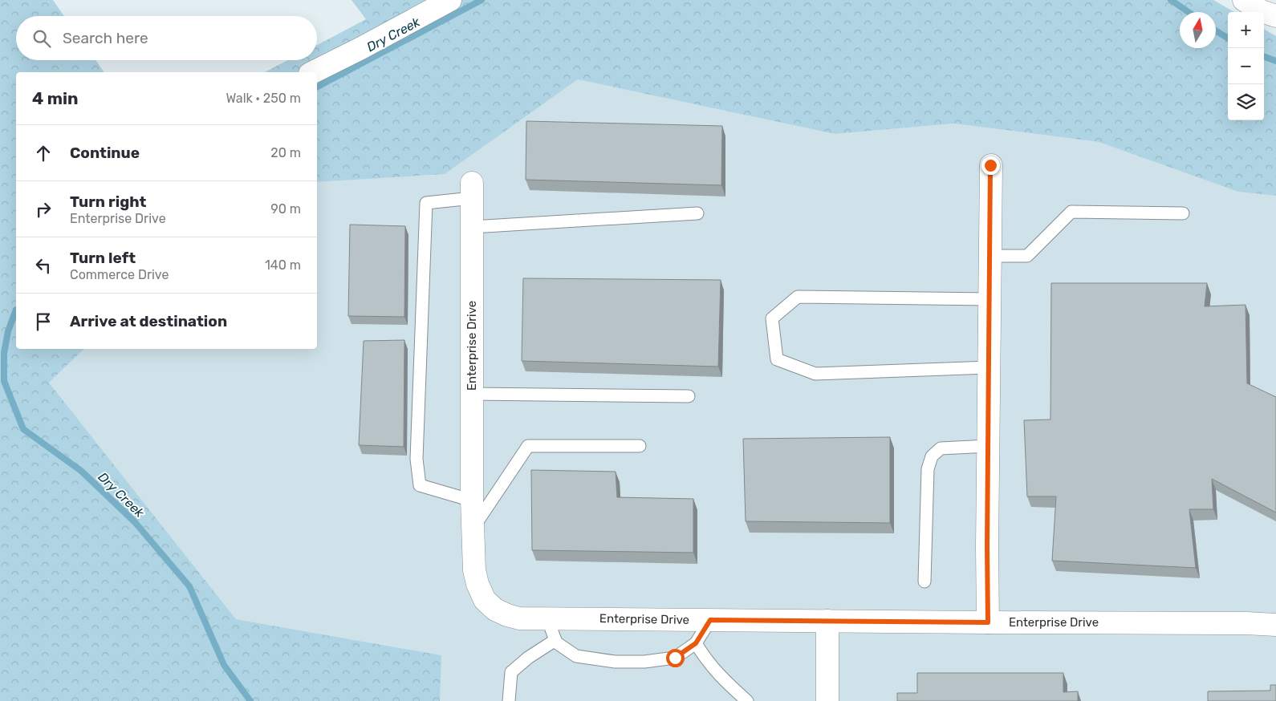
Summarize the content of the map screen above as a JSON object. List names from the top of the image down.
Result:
{
  "streets": {
    "street": ["Enterprise Drive"]
  },
  "water": ["Dry Creek"],
  "north": "top",
  "page": {
    "map_buttons": ["+", "−"],
    "search": "Search here",
    "heading": ["4 min", "Walk · 250 m"],
    "list": [
      ["Continue", "20 m"],
      ["Turn right", "Enterprise Drive", "90 m"],
      ["Turn left", "Commerce Drive", "140 m"],
      "Arrive at destination"
    ]
  }
}
